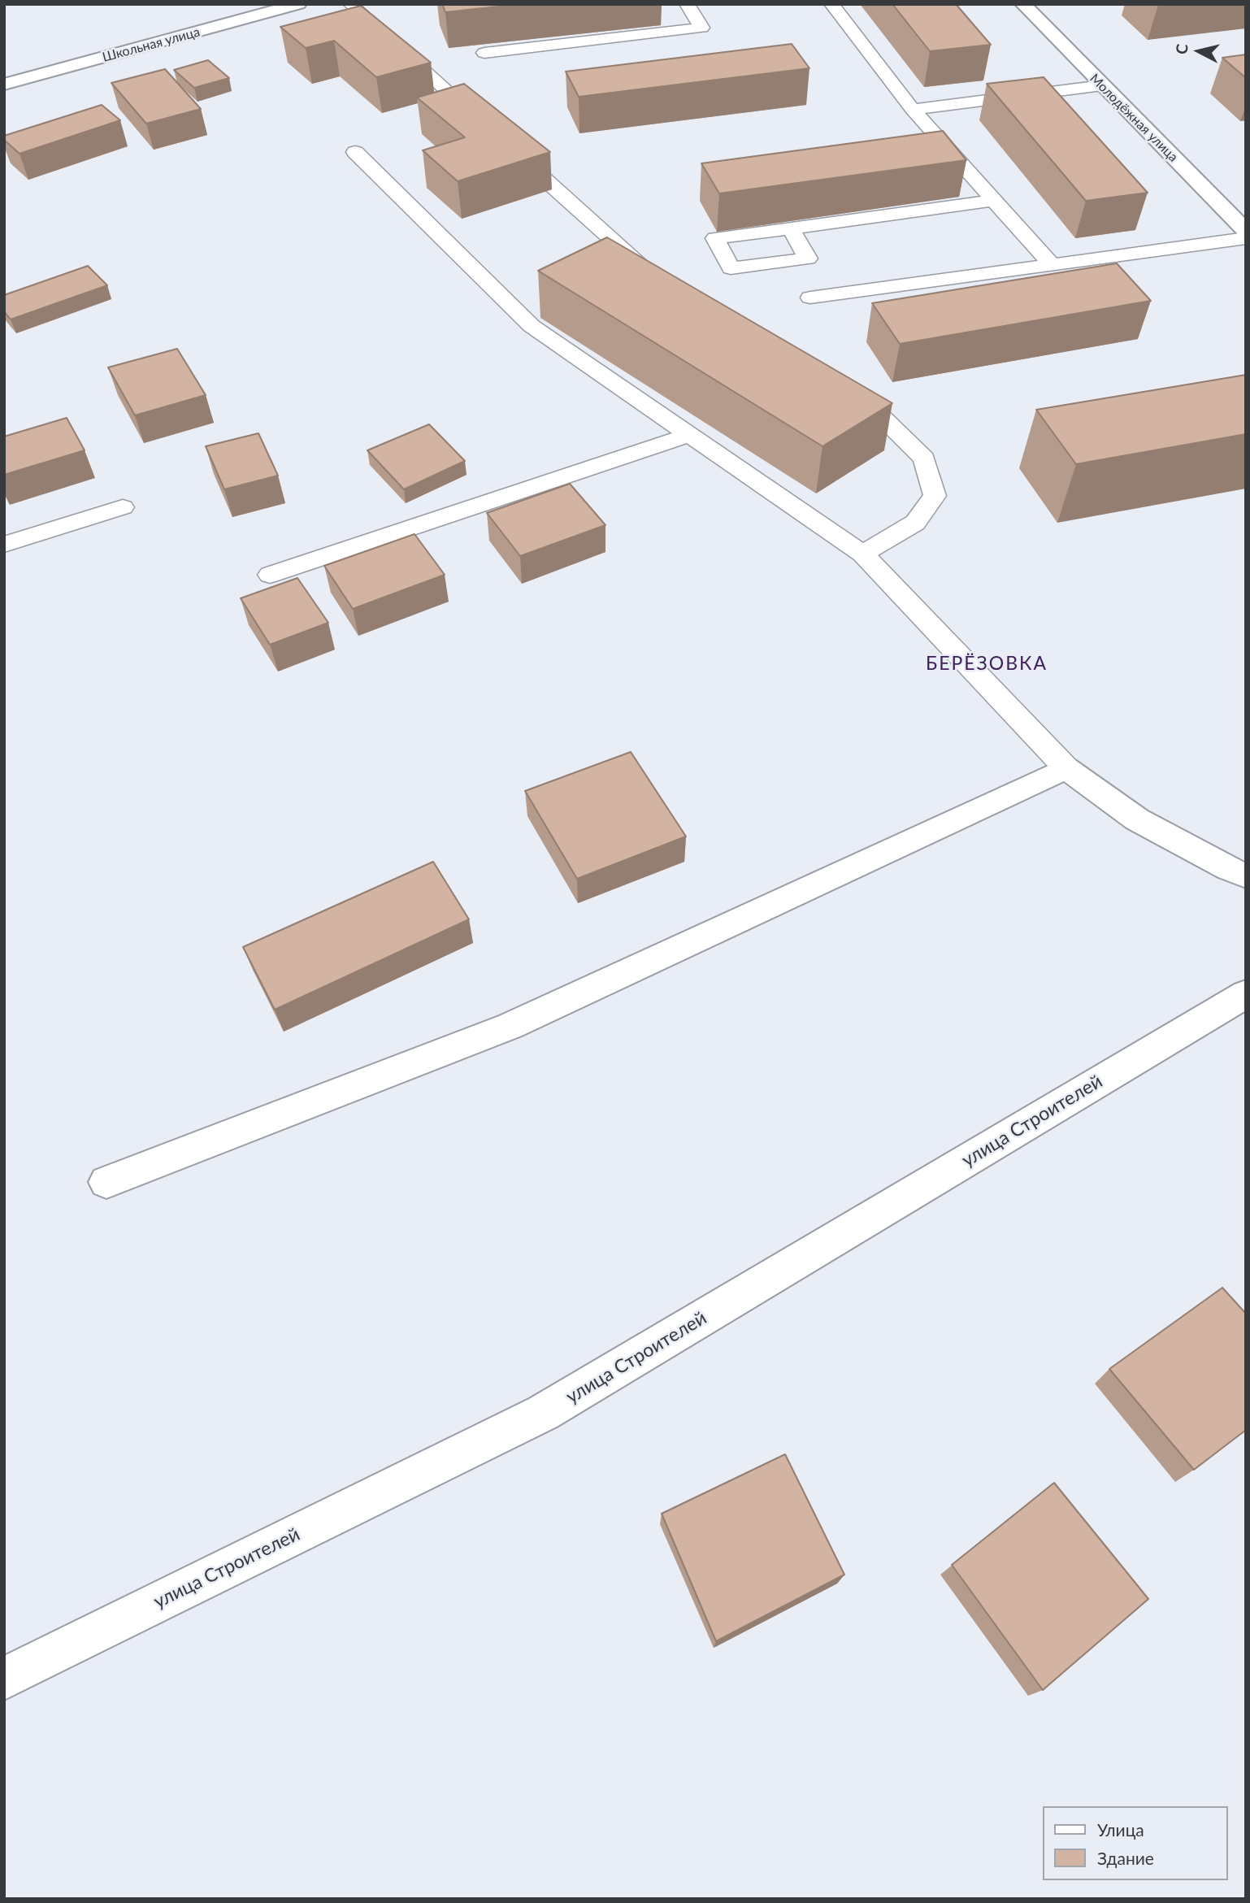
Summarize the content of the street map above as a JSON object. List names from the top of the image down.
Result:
{
  "streets": {
    "street": ["Школьная улица", "Молодёжная улица", "улица Строителей"]
  },
  "districts": ["БЕРЁЗОВКА"],
  "legend": ["Улица", "Здание"],
  "north": "left"
}
